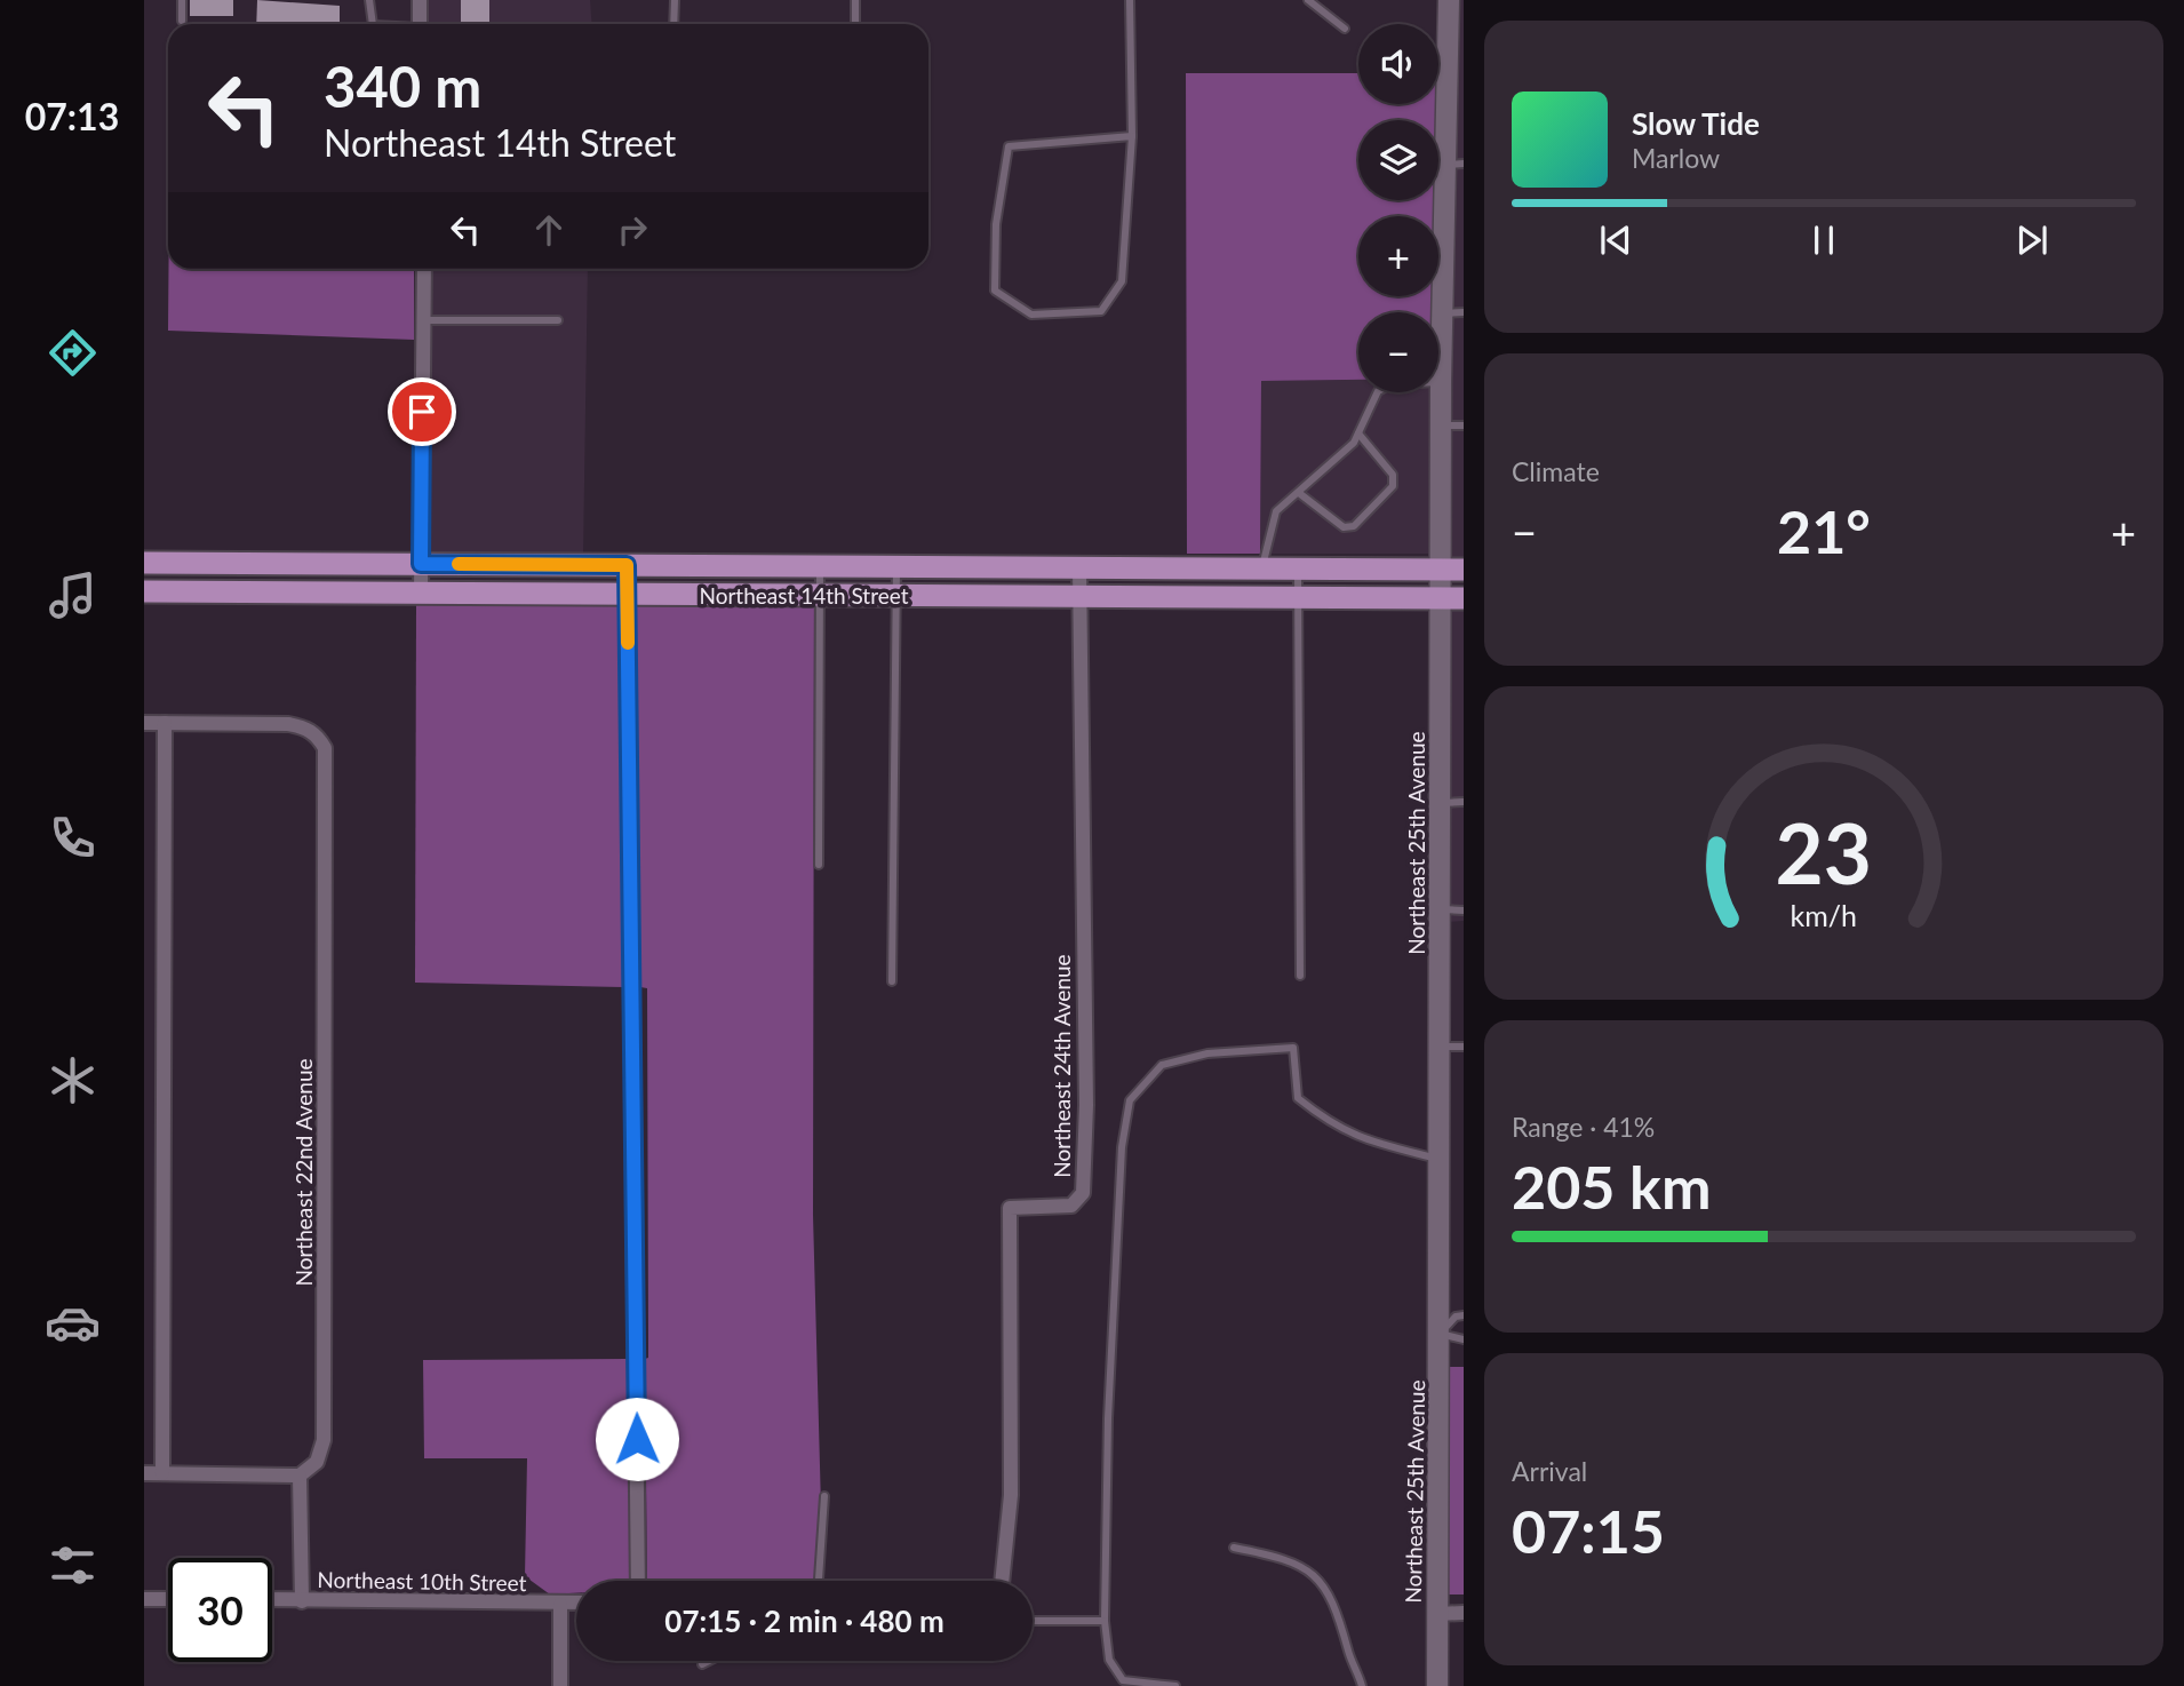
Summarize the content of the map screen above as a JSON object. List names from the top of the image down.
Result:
{
  "streets": {
    "main road": ["Northeast 14th Street", "Northeast 25th Avenue"],
    "street": ["Northeast 24th Avenue", "Northeast 22nd Avenue", "Northeast 10th Street"]
  },
  "crossings": [
    ["Northeast 14th Street", "Northeast 25th Avenue"],
    ["Northeast 14th Street", "Northeast 24th Avenue"]
  ],
  "page": {
    "tabs": "07:13",
    "map_buttons": ["+", "−"],
    "turn": ["340 m", "Northeast 14th Street"],
    "song": ["Slow Tide", "Marlow"],
    "tile": [
      "Climate",
      ["Range · 41%", "205 km"],
      ["Arrival", "07:15"]
    ],
    "heat": ["−", "21°", "+"],
    "limit": "30",
    "trip": "07:15 · 2 min · 480 m",
    "gauge": ["23", "km/h"]
  }
}
